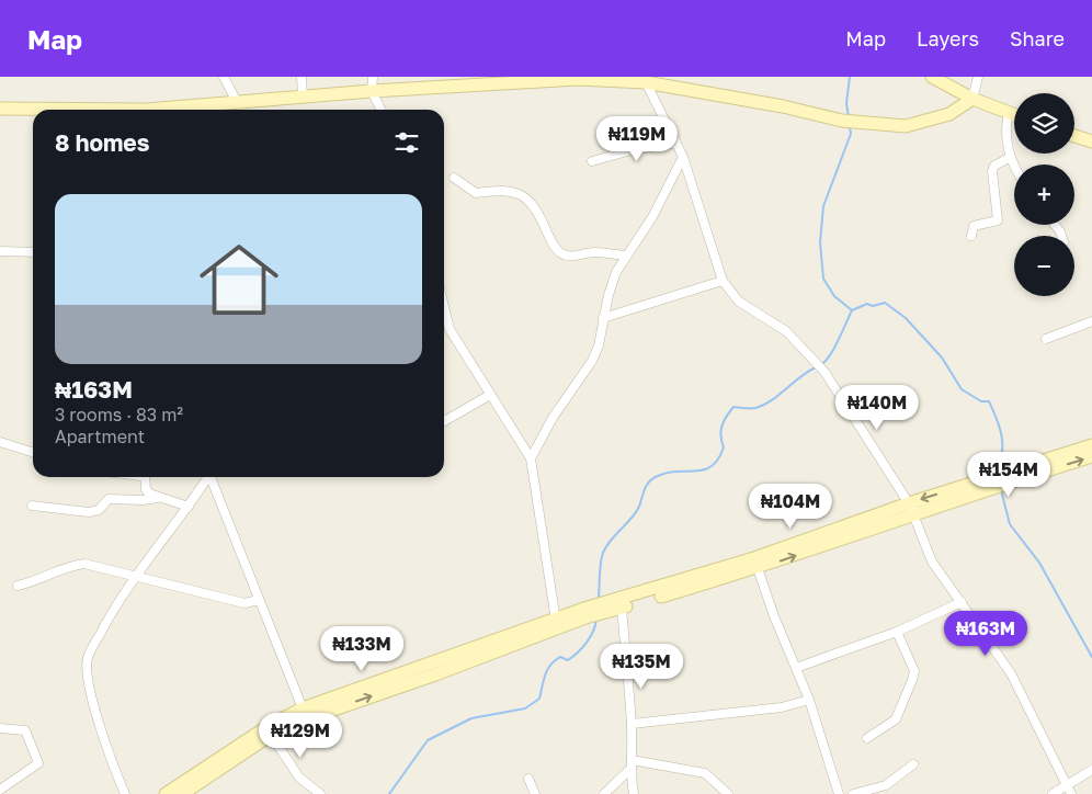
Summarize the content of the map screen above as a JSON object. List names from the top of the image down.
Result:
{
  "page": {
    "header": "Map",
    "nav": ["Map", "Layers", "Share"],
    "map_buttons": ["+", "−"],
    "heading": "8 homes",
    "price": [
      "₦119M",
      "₦140M",
      "₦154M",
      "₦104M",
      "₦163M",
      "₦133M",
      "₦135M",
      "₦129M"
    ],
    "list": [
      {
        "name": "₦163M",
        "note": "3 rooms · 83 m² · Apartment"
      }
    ]
  }
}
